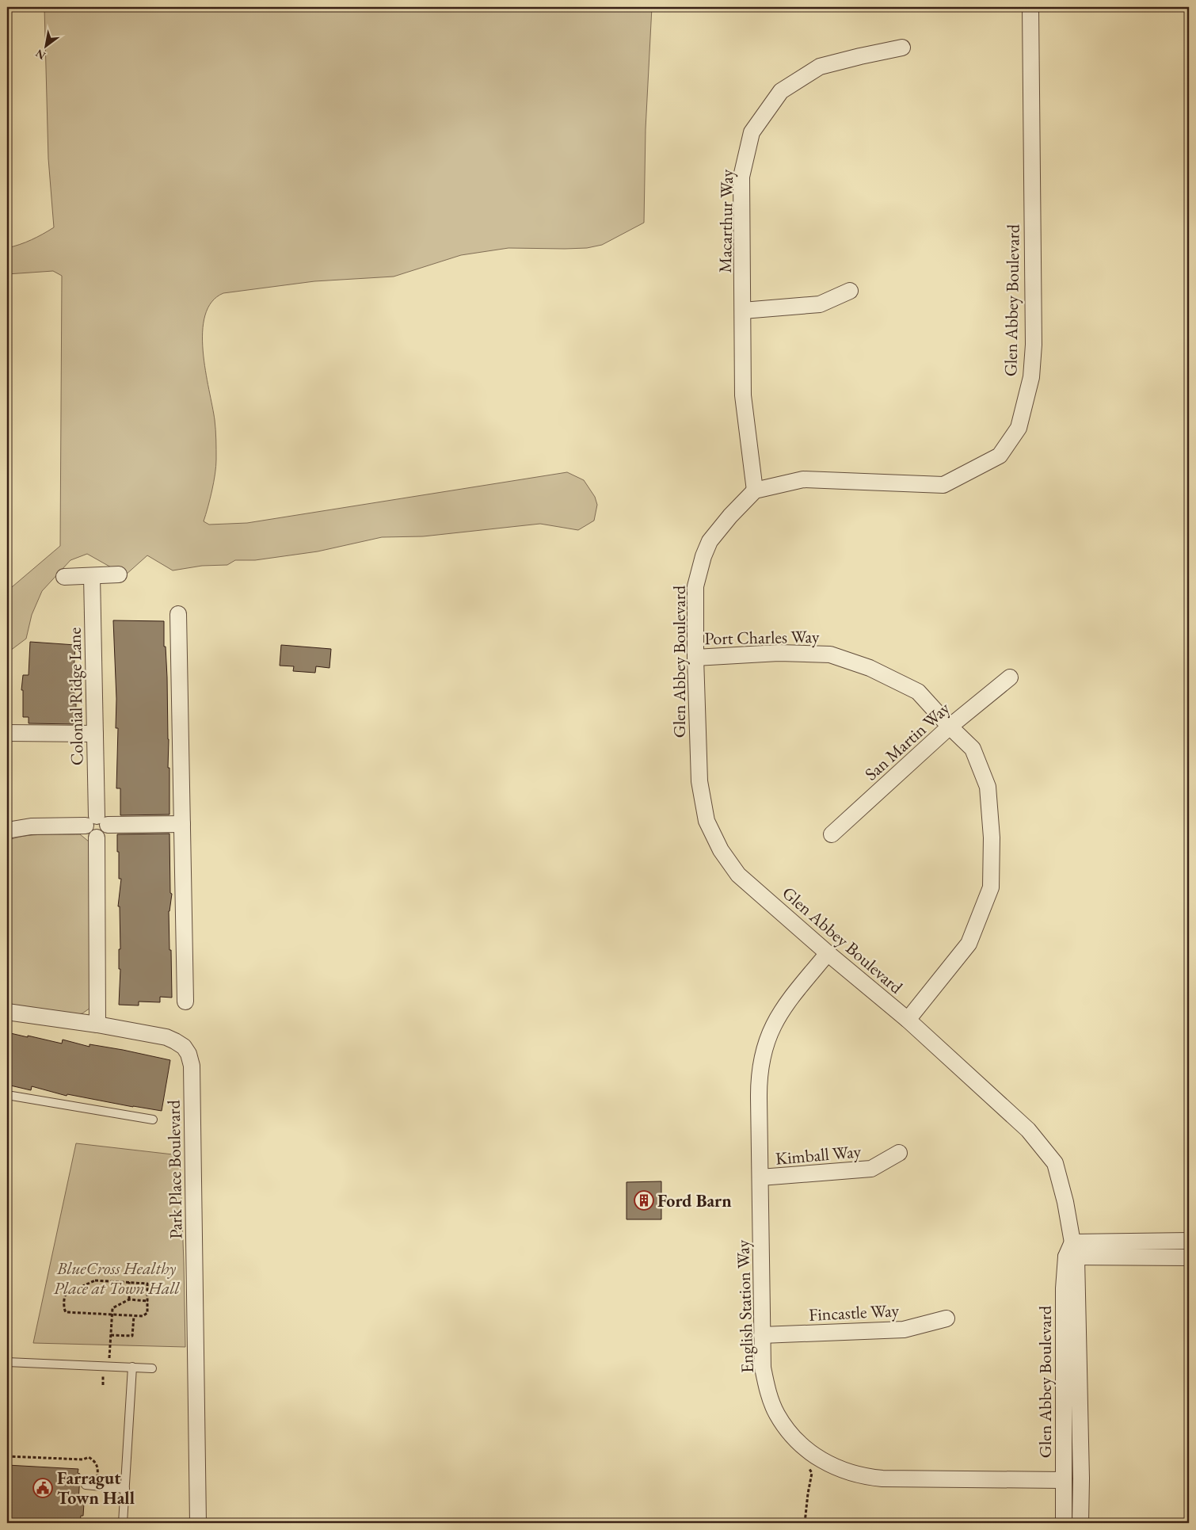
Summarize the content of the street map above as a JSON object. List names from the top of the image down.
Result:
{
  "streets": {
    "street": [
      "Macarthur Way",
      "Glen Abbey Boulevard",
      "Port Charles Way",
      "Colonial Ridge Lane",
      "San Martin Way",
      "Kimball Way",
      "Park Place Boulevard",
      "English Station Way",
      "Fincastle Way"
    ]
  },
  "crossings": [
    ["Macarthur Way", "Glen Abbey Boulevard"],
    ["Glen Abbey Boulevard", "Port Charles Way"],
    ["Glen Abbey Boulevard", "English Station Way"],
    ["Port Charles Way", "San Martin Way"],
    ["Kimball Way", "English Station Way"],
    ["English Station Way", "Fincastle Way"]
  ],
  "parks": ["BlueCross Healthy Place at Town Hall"],
  "places": {
    "building": ["Ford Barn"],
    "public building": ["Farragut Town Hall"]
  },
  "north": "bottom left"
}
